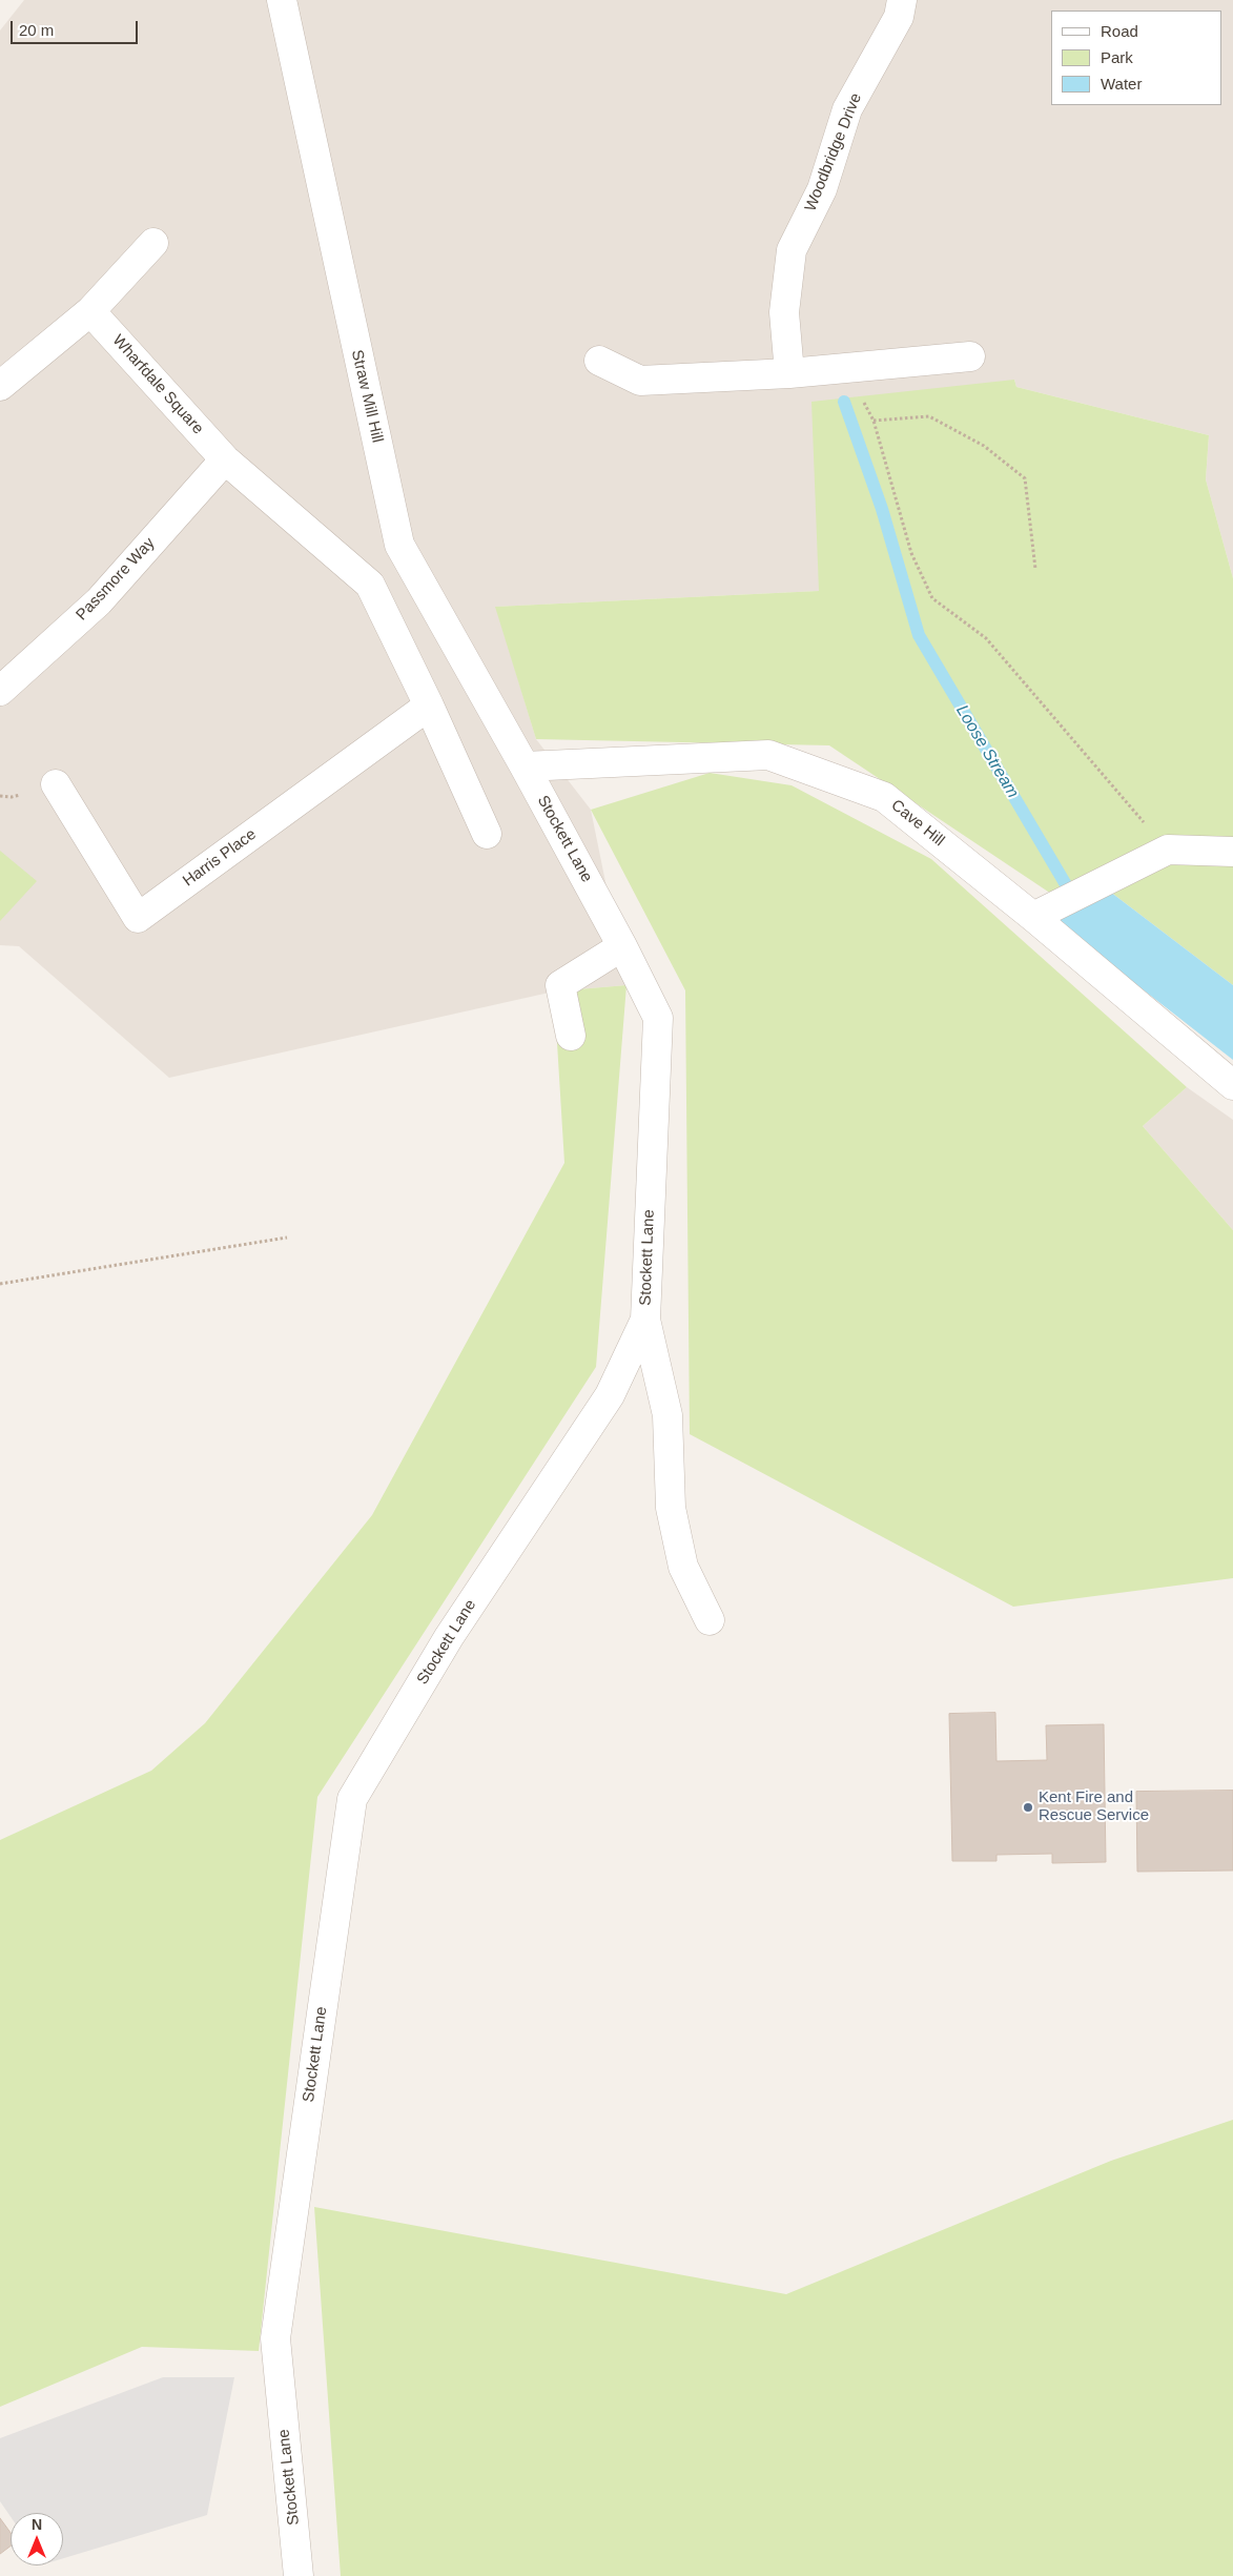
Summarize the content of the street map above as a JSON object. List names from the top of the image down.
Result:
{
  "streets": {
    "street": [
      "Woodbridge Drive",
      "Wharfdale Square",
      "Straw Mill Hill",
      "Passmore Way",
      "Cave Hill",
      "Stockett Lane",
      "Harris Place"
    ]
  },
  "crossings": [
    ["Wharfdale Square", "Passmore Way"],
    ["Straw Mill Hill", "Cave Hill"],
    ["Straw Mill Hill", "Stockett Lane"],
    ["Cave Hill", "Stockett Lane"]
  ],
  "water": ["Loose Stream"],
  "places": ["Kent Fire and Rescue Service"],
  "legend": ["Road", "Park", "Water"],
  "scale_bar": "20 m",
  "north": "top"
}
